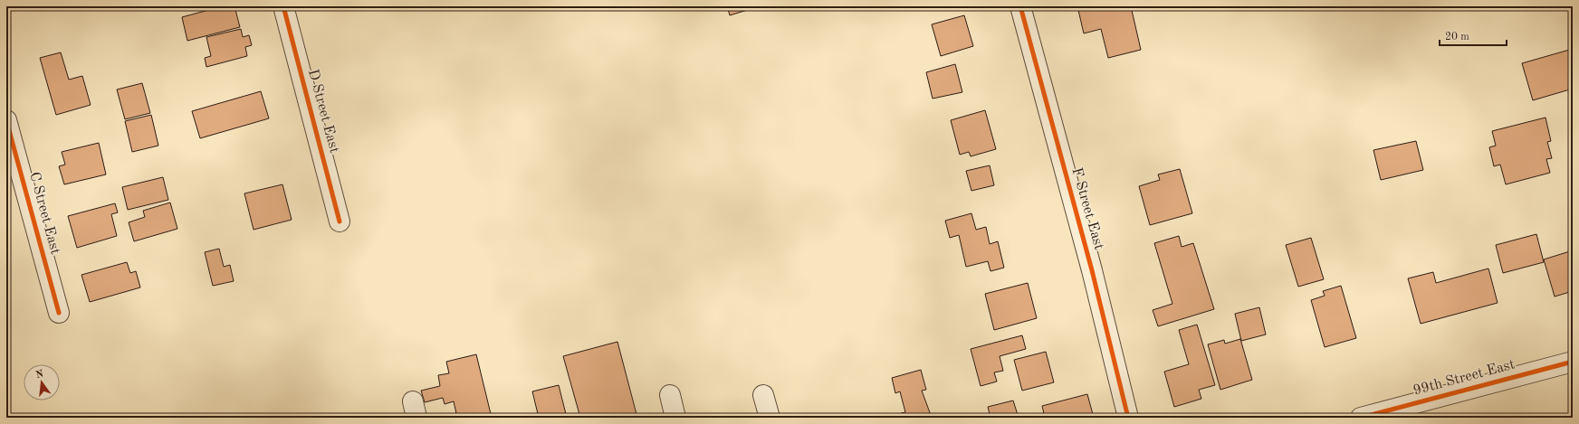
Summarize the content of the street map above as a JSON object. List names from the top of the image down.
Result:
{
  "streets": {
    "street": [
      "D Street East",
      "F Street East",
      "C Street East",
      "99th Street East"
    ]
  },
  "scale_bar": "20 m",
  "north": "top"
}
